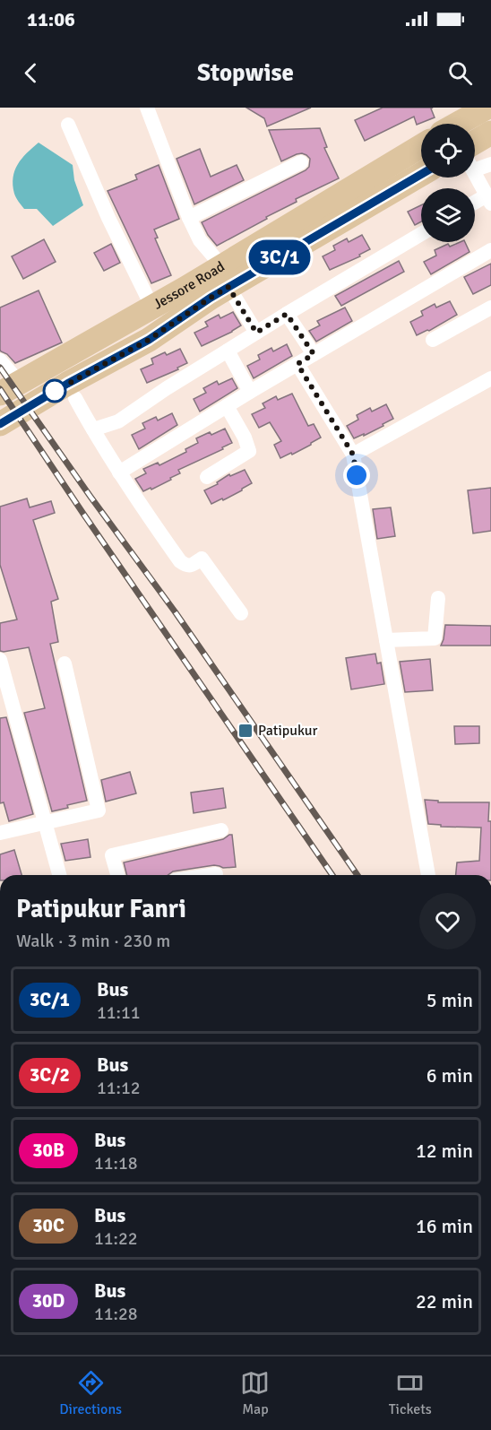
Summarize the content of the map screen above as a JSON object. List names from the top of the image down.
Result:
{
  "streets": {
    "main road": ["Jessore Road"]
  },
  "places": {
    "transit": ["Patipukur"]
  },
  "lines": ["bus line 3C/1"],
  "page": {
    "status": "11:06",
    "header": "Stopwise",
    "on_map": "3C/1",
    "heading": ["Patipukur Fanri", "Walk · 3 min · 230 m"],
    "list": [
      {
        "mark": "3C/1",
        "name": "Bus",
        "note": "11:11",
        "value": "5 min"
      },
      {
        "mark": "3C/2",
        "name": "Bus",
        "note": "11:12",
        "value": "6 min"
      },
      {
        "mark": "30B",
        "name": "Bus",
        "note": "11:18",
        "value": "12 min"
      },
      {
        "mark": "30C",
        "name": "Bus",
        "note": "11:22",
        "value": "16 min"
      },
      {
        "mark": "30D",
        "name": "Bus",
        "note": "11:28",
        "value": "22 min"
      }
    ],
    "tabs": ["Directions", "Map", "Tickets"]
  }
}
